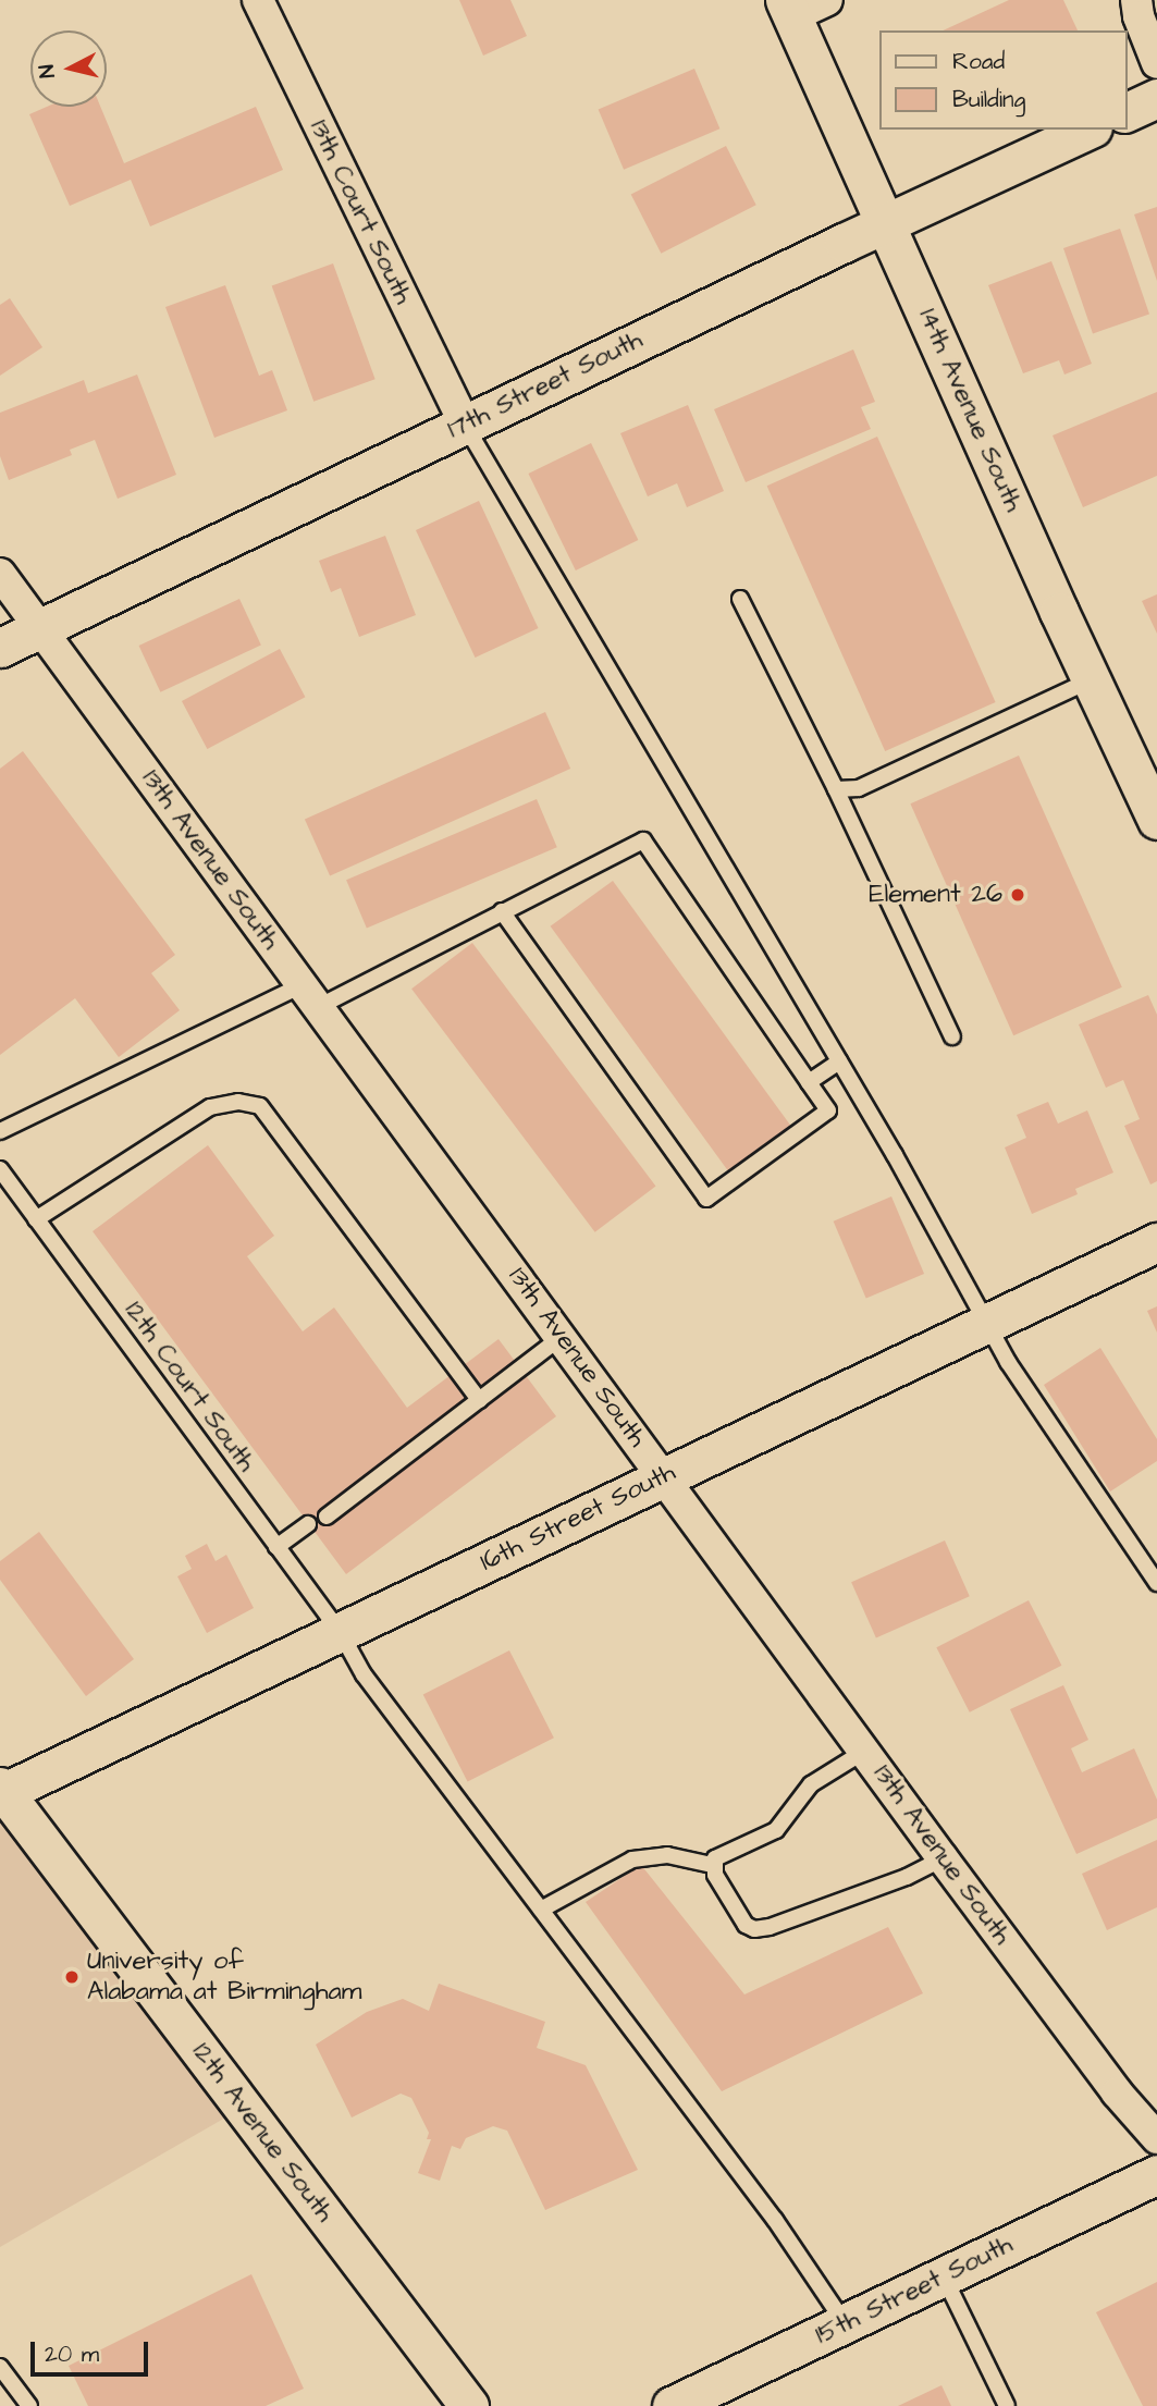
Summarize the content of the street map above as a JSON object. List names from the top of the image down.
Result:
{
  "streets": {
    "street": [
      "13th Court South",
      "17th Street South",
      "14th Avenue South",
      "13th Avenue South",
      "16th Street South",
      "12th Avenue South",
      "15th Street South"
    ],
    "lane": ["12th Court South"]
  },
  "crossings": [
    ["13th Court South", "17th Street South"],
    ["17th Street South", "14th Avenue South"],
    ["17th Street South", "13th Avenue South"],
    ["13th Avenue South", "16th Street South"],
    ["12th Court South", "16th Street South"],
    ["12th Court South", "15th Street South"],
    ["16th Street South", "12th Avenue South"]
  ],
  "places": ["Element 26", "University of Alabama at Birmingham"],
  "legend": ["Road", "Building"],
  "scale_bar": "20 m",
  "north": "left"
}
